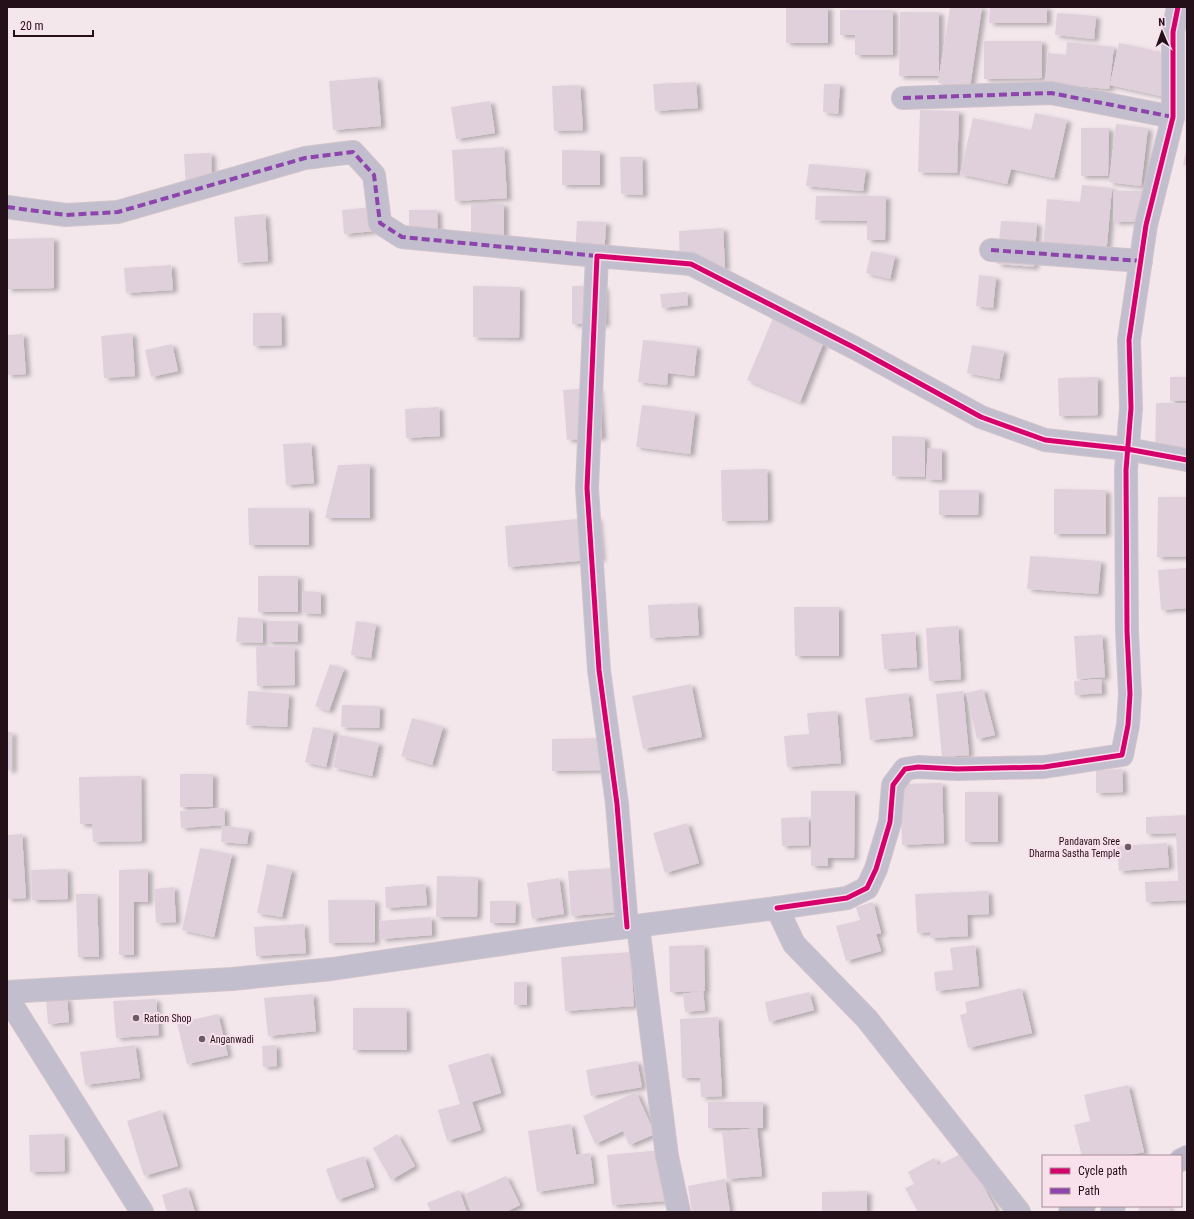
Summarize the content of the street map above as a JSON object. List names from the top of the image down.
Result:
{
  "places": ["Pandavam Sree Dharma Sastha Temple", "Ration Shop", "Anganwadi"],
  "legend": ["Cycle path", "Path"],
  "scale_bar": "20 m",
  "north": "top"
}
